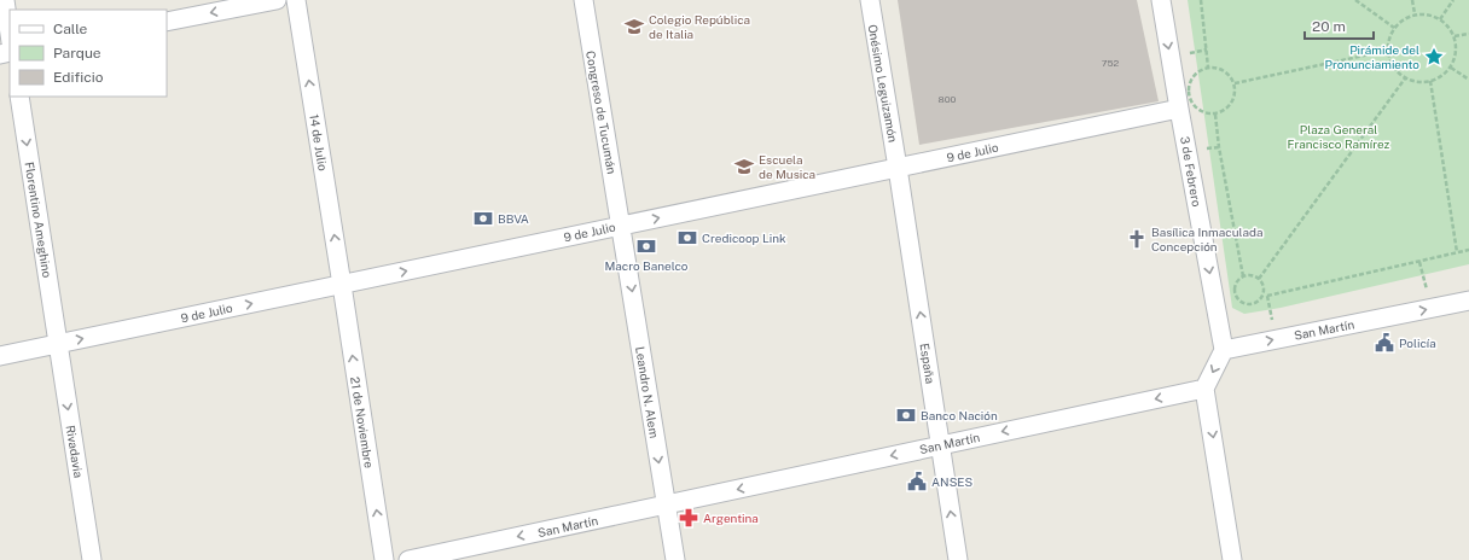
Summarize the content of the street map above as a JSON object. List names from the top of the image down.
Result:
{
  "streets": {
    "street": [
      "Onésimo Leguizamón",
      "Congreso de Tucumán",
      "14 de Julio",
      "9 de Julio",
      "3 de Febrero",
      "Florentino Ameghino",
      "San Martín",
      "España",
      "Leandro N. Alem",
      "21 de Noviembre",
      "Rivadavia"
    ]
  },
  "crossings": [
    ["Onésimo Leguizamón", "9 de Julio"],
    ["Onésimo Leguizamón", "España"],
    ["Congreso de Tucumán", "9 de Julio"],
    ["Congreso de Tucumán", "Leandro N. Alem"],
    ["14 de Julio", "9 de Julio"],
    ["14 de Julio", "21 de Noviembre"],
    ["9 de Julio", "3 de Febrero"],
    ["9 de Julio", "Florentino Ameghino"],
    ["9 de Julio", "España"],
    ["9 de Julio", "Leandro N. Alem"],
    ["9 de Julio", "21 de Noviembre"],
    ["9 de Julio", "Rivadavia"],
    ["3 de Febrero", "San Martín"],
    ["Florentino Ameghino", "Rivadavia"],
    ["San Martín", "España"],
    ["San Martín", "Leandro N. Alem"]
  ],
  "one_way": [
    "14 de Julio",
    "9 de Julio",
    "3 de Febrero",
    "Florentino Ameghino",
    "España",
    "Leandro N. Alem",
    "21 de Noviembre",
    "Rivadavia"
  ],
  "parks": ["Plaza General Francisco Ramírez"],
  "places": {
    "school or university": ["Colegio República de Italia", "Escuela de Musica"],
    "place": ["Pirámide del Pronunciamiento"],
    "bank": [
      "BBVA",
      "Credicoop Link",
      "Macro Banelco",
      "Banco Nación"
    ],
    "church": ["Basílica Inmaculada Concepción"],
    "public building": ["Policía", "ANSES"],
    "pharmacy": ["Argentina"]
  },
  "house_numbers": ["752", "800"],
  "legend": ["Calle", "Parque", "Edificio"],
  "scale_bar": "20 m"
}
